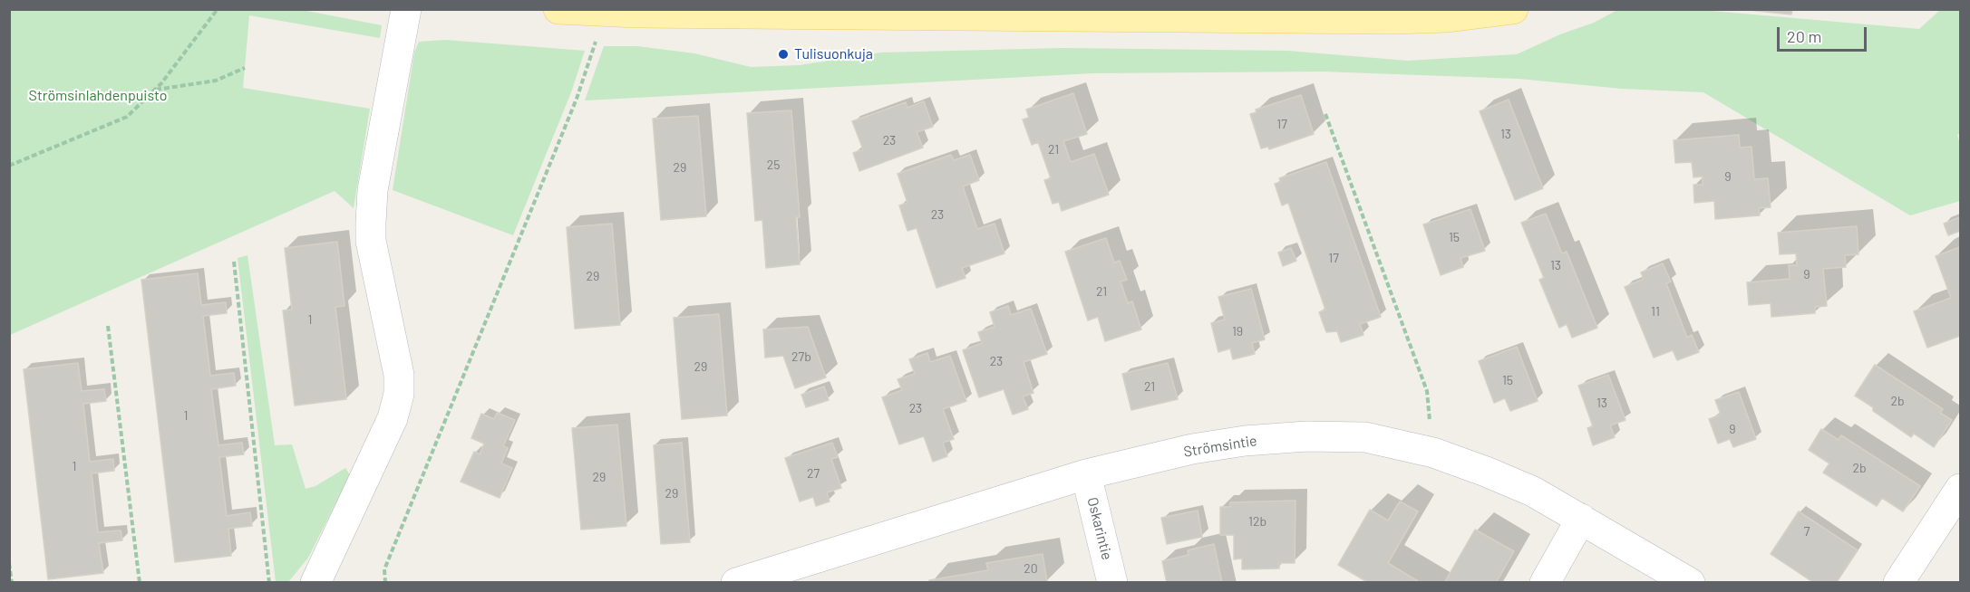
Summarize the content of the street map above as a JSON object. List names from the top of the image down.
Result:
{
  "streets": {
    "street": ["Strömsintie", "Oskarintie"]
  },
  "crossings": [
    ["Strömsintie", "Oskarintie"]
  ],
  "parks": ["Strömsinlahdenpuisto"],
  "places": ["Tulisuonkuja"],
  "house_numbers": [
    "17",
    "13",
    "23",
    "21",
    "25",
    "29",
    "9",
    "23",
    "15",
    "17",
    "13",
    "9",
    "29",
    "21",
    "11",
    "1",
    "19",
    "27b",
    "23",
    "29",
    "15",
    "21",
    "2b",
    "13",
    "23",
    "1",
    "9",
    "1",
    "2b",
    "27",
    "29",
    "29",
    "12b",
    "7",
    "20"
  ],
  "scale_bar": "20 m"
}
